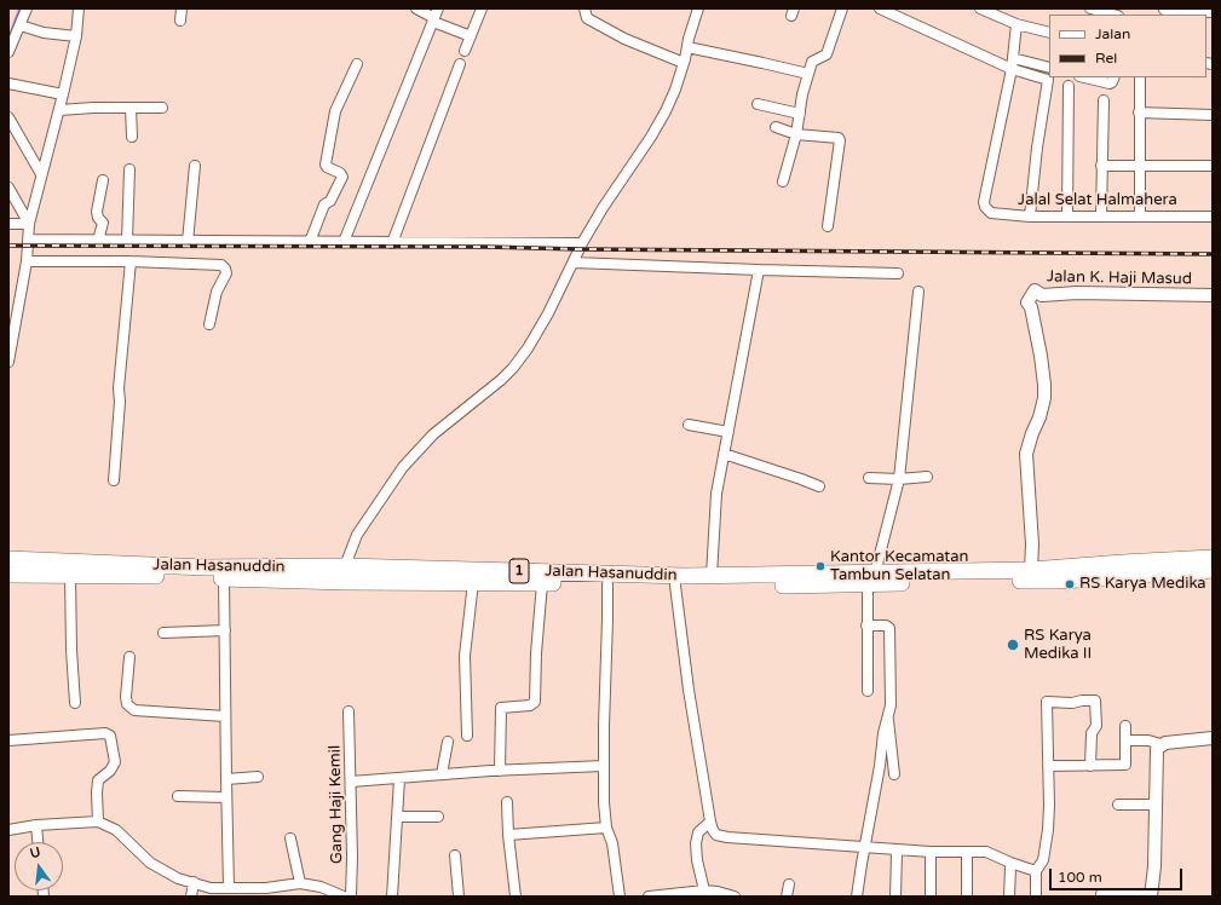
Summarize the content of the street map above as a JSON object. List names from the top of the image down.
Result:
{
  "streets": {
    "highway": ["Jalan Hasanuddin", "1"],
    "street": ["Jalal Selat Halmahera", "Jalan K. Haji Masud", "Gang Haji Kemil"]
  },
  "crossings": [
    ["Jalan K. Haji Masud", "Jalan Hasanuddin"]
  ],
  "places": ["Kantor Kecamatan Tambun Selatan", "RS Karya Medika", "RS Karya Medika II"],
  "legend": ["Jalan", "Rel"],
  "scale_bar": "100 m",
  "north": "top"
}
